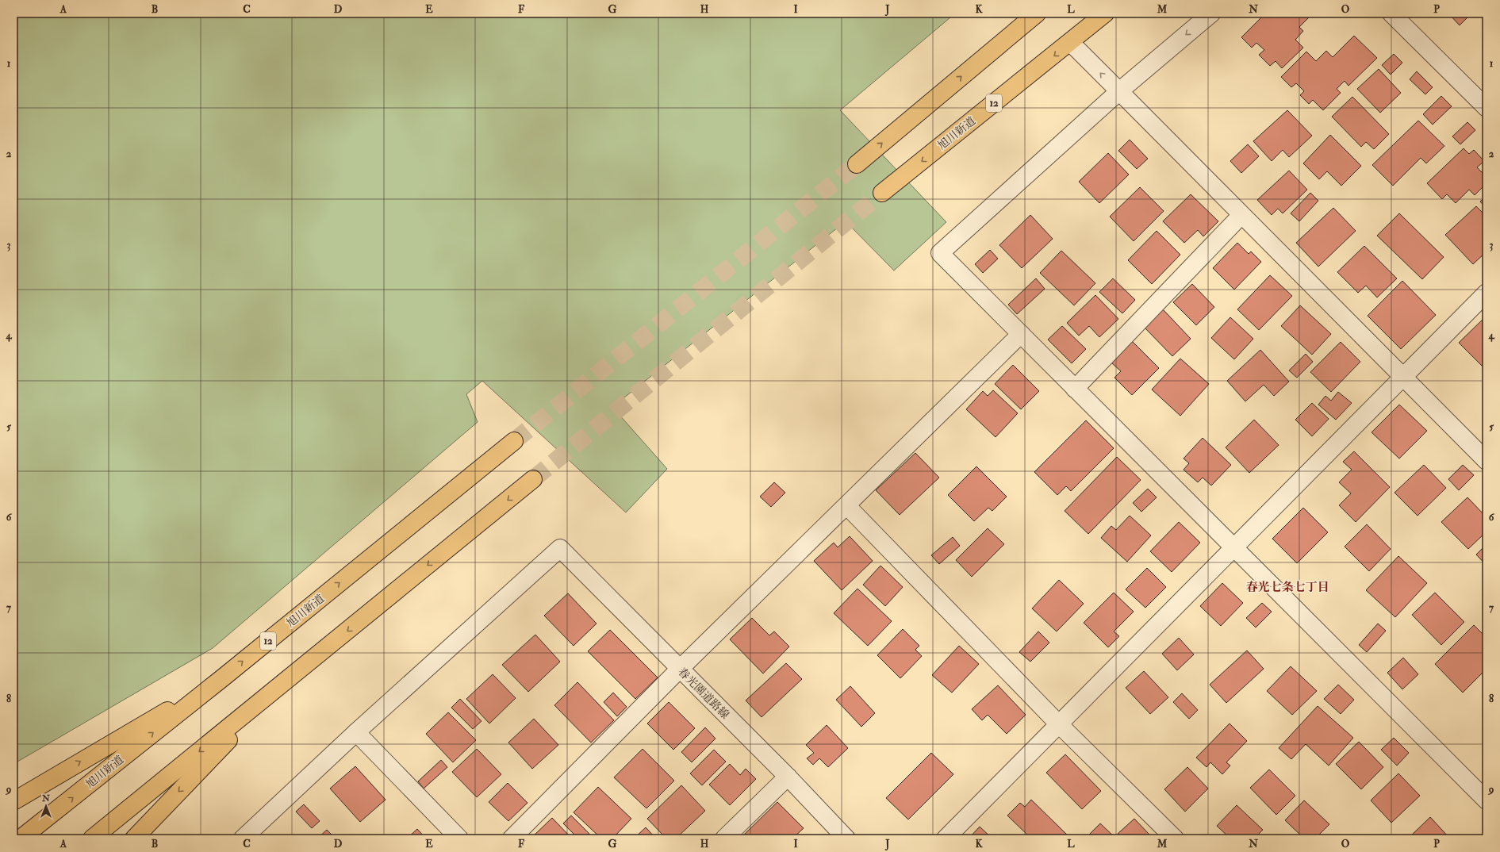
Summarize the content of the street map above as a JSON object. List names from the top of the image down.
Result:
{
  "streets": {
    "highway": ["12", "旭川新道"],
    "street": ["春光園道路線"]
  },
  "crossings": [
    ["12", "旭川新道"]
  ],
  "districts": ["春光七条七丁目"],
  "north": "top",
  "grid": {
    "columns": [
      "A",
      "B",
      "C",
      "D",
      "E",
      "F",
      "G",
      "H",
      "I",
      "J",
      "K",
      "L",
      "M",
      "N",
      "O",
      "P"
    ],
    "rows": [
      "1",
      "2",
      "3",
      "4",
      "5",
      "6",
      "7",
      "8",
      "9"
    ]
  }
}
